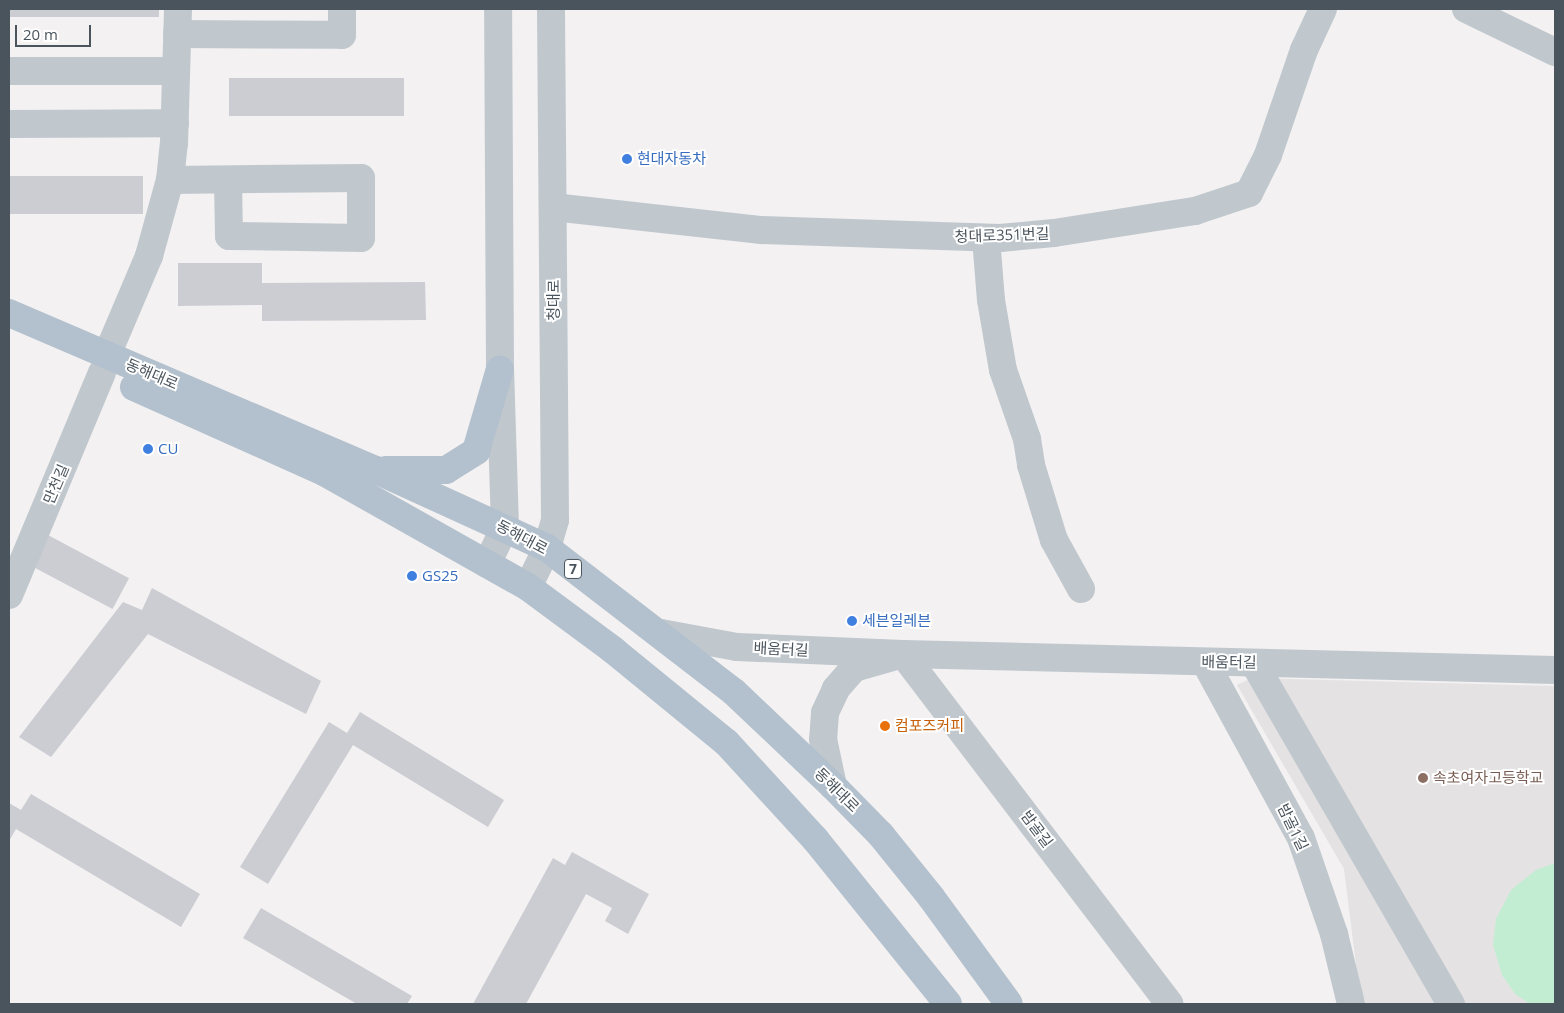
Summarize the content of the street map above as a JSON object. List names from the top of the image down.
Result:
{
  "streets": {
    "main road": ["동해대로", "7"],
    "street": [
      "청대로351번길",
      "청대로",
      "만천길",
      "배움터길",
      "밤골1길",
      "밤골길"
    ]
  },
  "crossings": [
    ["청대로351번길", "청대로"],
    ["청대로", "동해대로"],
    ["동해대로", "만천길"],
    ["동해대로", "배움터길"],
    ["배움터길", "밤골1길"],
    ["배움터길", "밤골길"]
  ],
  "places": [
    "현대자동차",
    "CU",
    "GS25",
    "세븐일레븐",
    "컴포즈커피",
    "속초여자고등학교"
  ],
  "scale_bar": "20 m"
}
